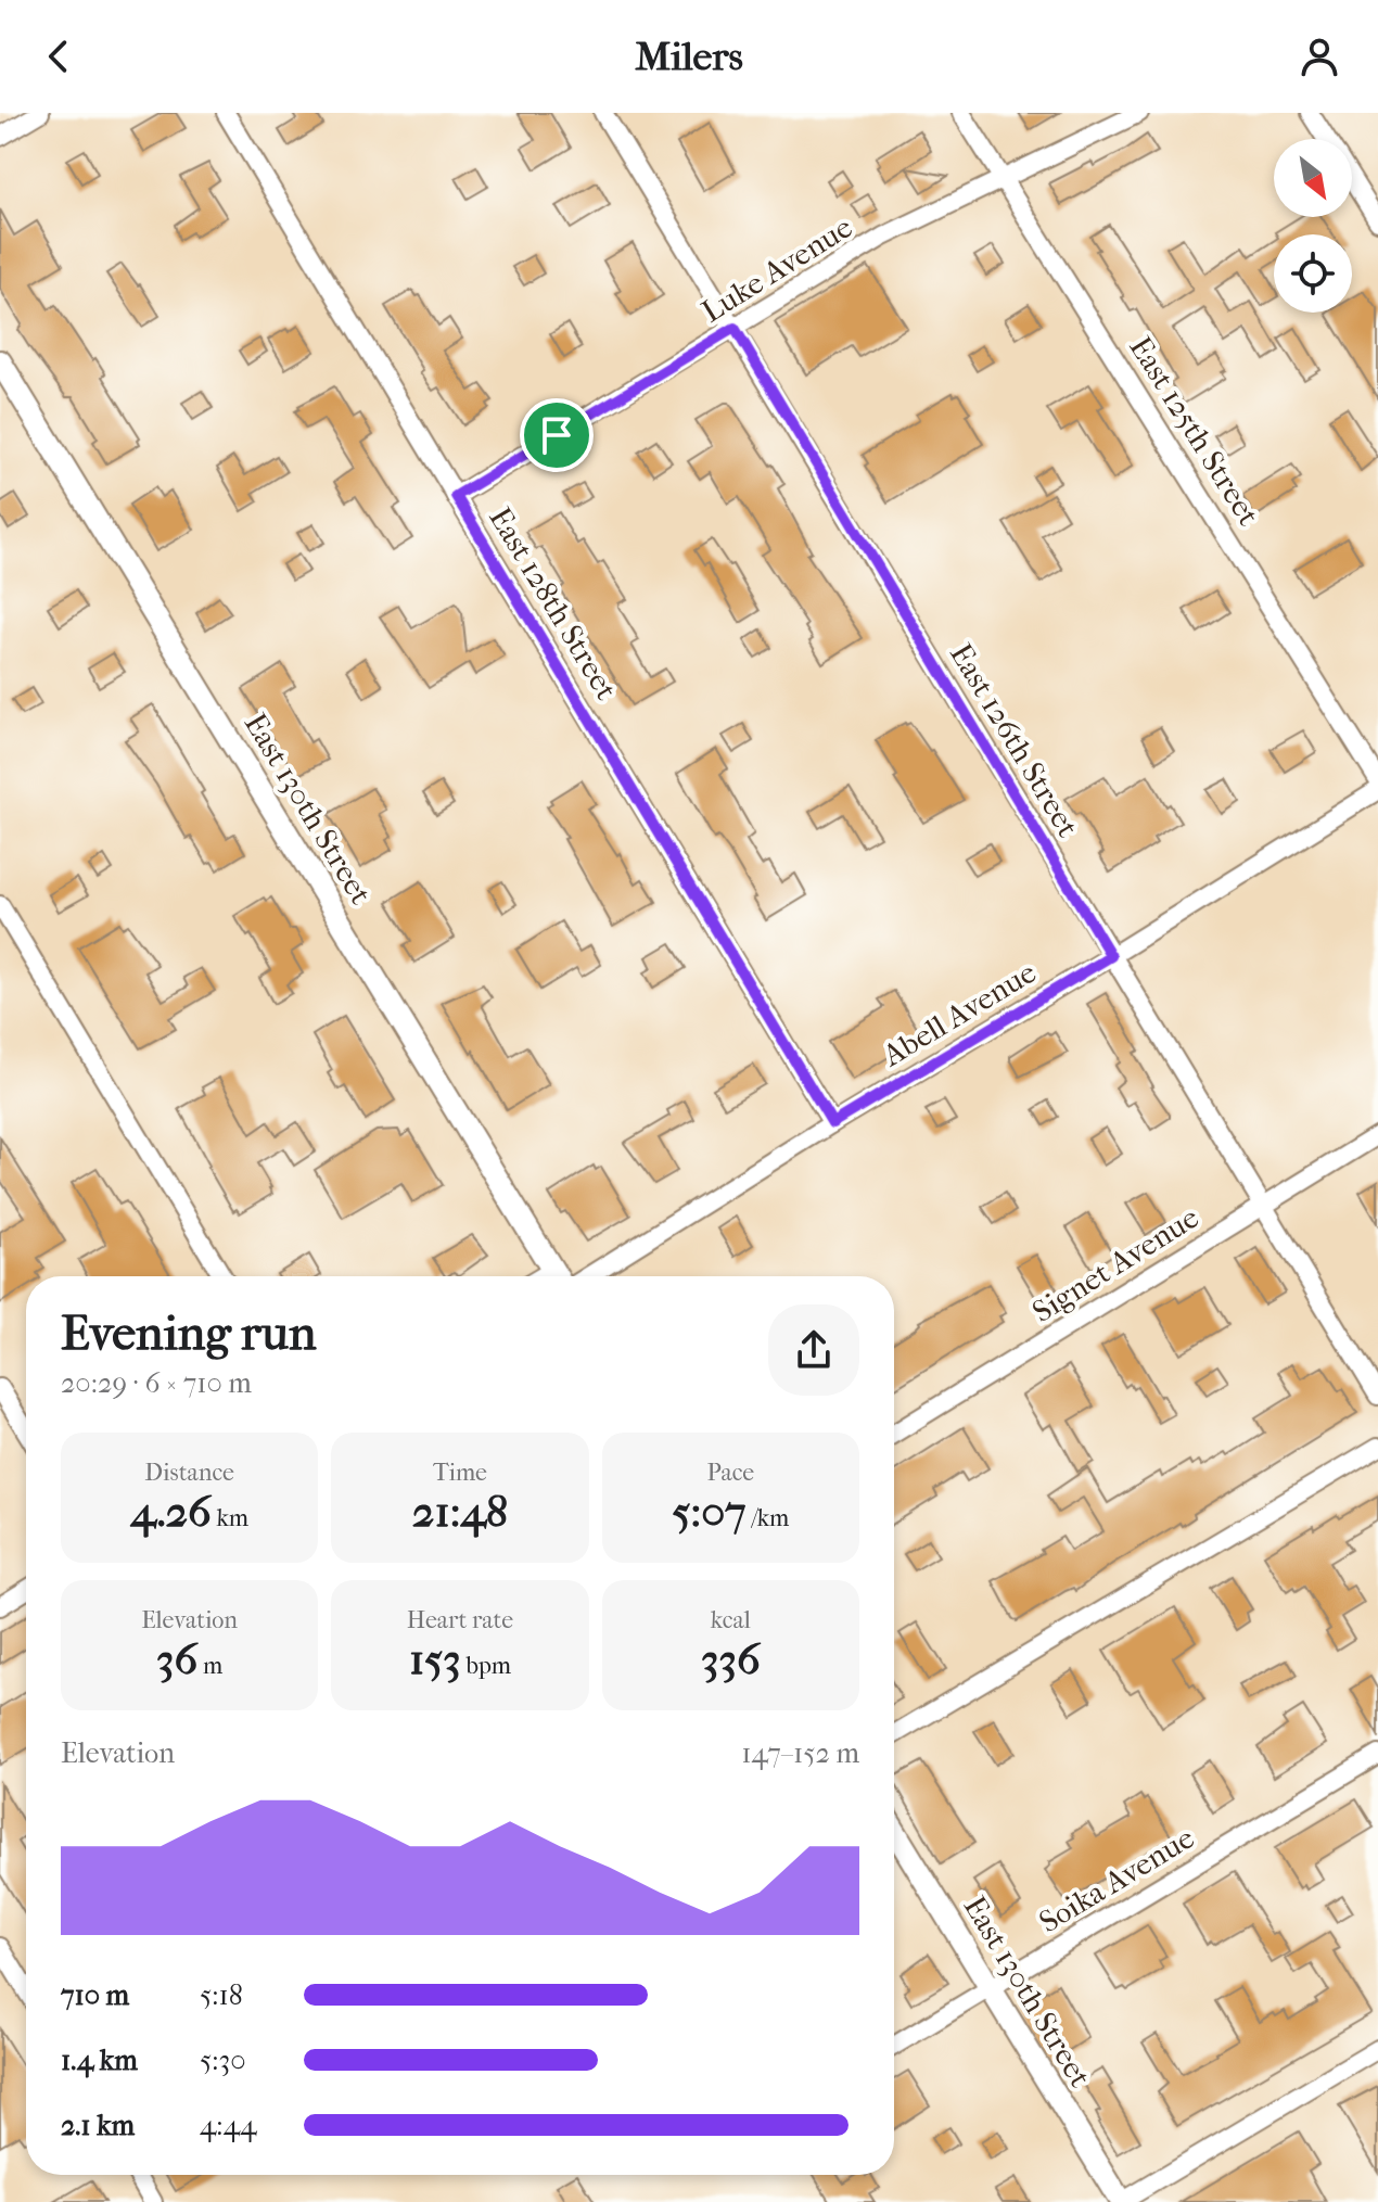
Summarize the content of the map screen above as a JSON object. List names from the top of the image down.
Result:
{
  "streets": {
    "street": [
      "Luke Avenue",
      "East 125th Street",
      "East 128th Street",
      "East 126th Street",
      "East 130th Street",
      "Abell Avenue",
      "Signet Avenue",
      "Soika Avenue"
    ]
  },
  "crossings": [
    ["Luke Avenue", "East 125th Street"],
    ["Luke Avenue", "East 128th Street"],
    ["Luke Avenue", "East 126th Street"],
    ["East 128th Street", "Abell Avenue"],
    ["East 126th Street", "Abell Avenue"],
    ["East 126th Street", "Signet Avenue"],
    ["East 130th Street", "Soika Avenue"]
  ],
  "north": "bottom right",
  "page": {
    "header": "Milers",
    "heading": ["Evening run", "20:29 · 6 × 710 m"],
    "stats": [
      ["Distance", "4.26 km"],
      ["Time", "21:48"],
      ["Pace", "5:07 /km"],
      ["Elevation", "36 m"],
      ["Heart rate", "153 bpm"],
      ["kcal", "336"]
    ],
    "chart": ["Elevation", "147–152 m"],
    "list": [
      {
        "name": "710 m",
        "note": "5:18"
      },
      {
        "name": "1.4 km",
        "note": "5:30"
      },
      {
        "name": "2.1 km",
        "note": "4:44"
      }
    ]
  }
}
